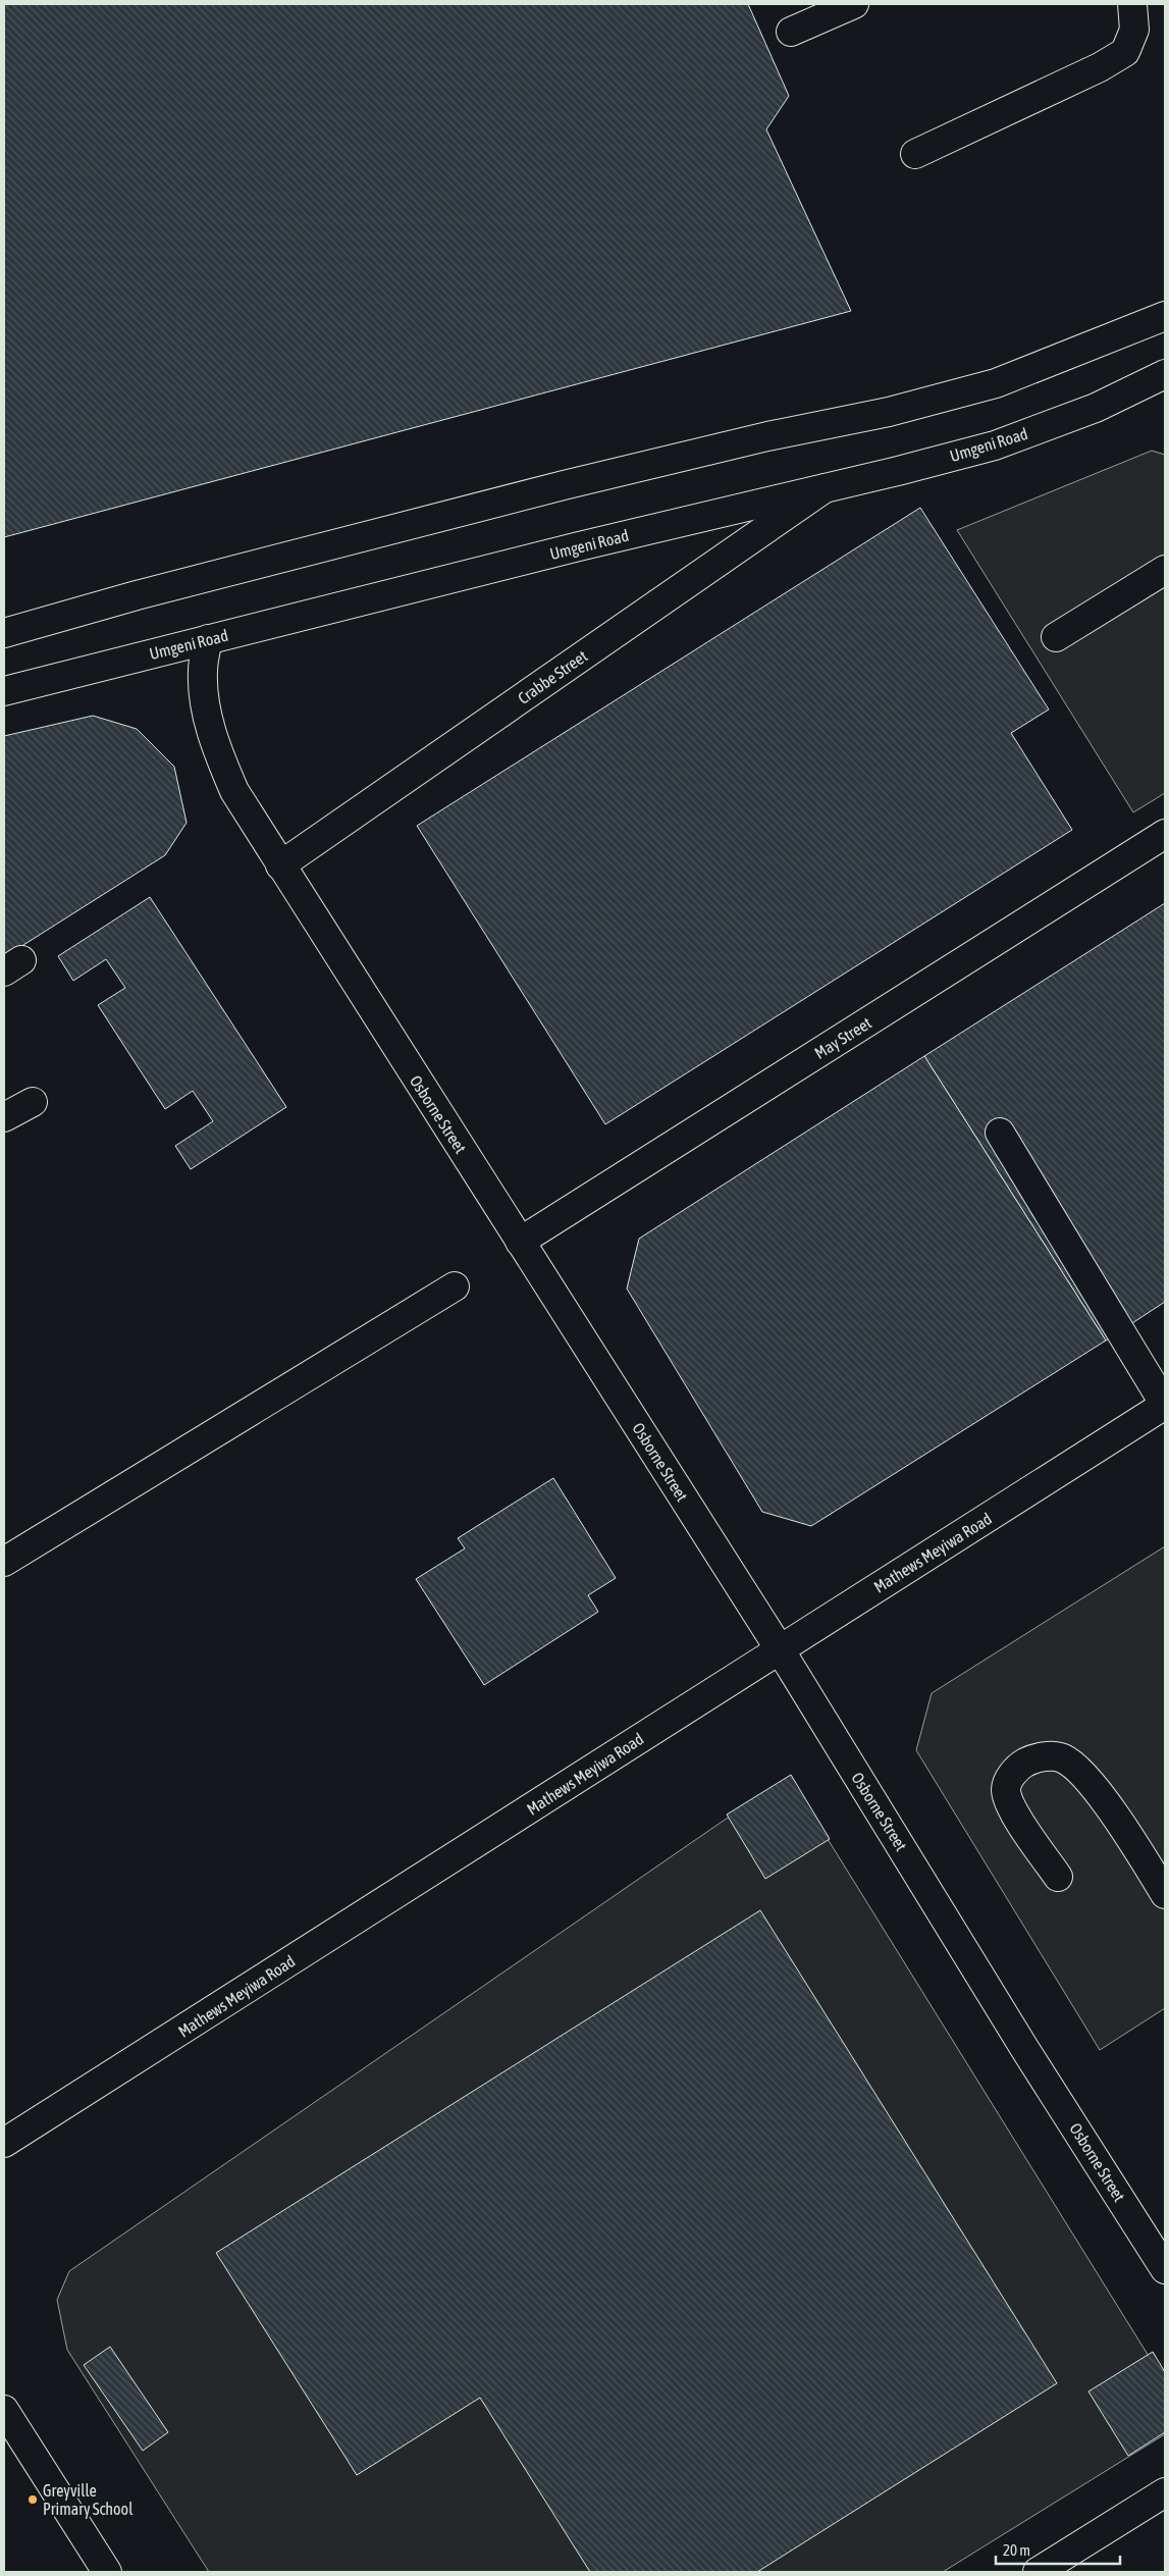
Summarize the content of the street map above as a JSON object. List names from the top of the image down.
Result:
{
  "streets": {
    "street": [
      "Umgeni Road",
      "Crabbe Street",
      "May Street",
      "Osborne Street",
      "Mathews Meyiwa Road"
    ]
  },
  "crossings": [
    ["Umgeni Road", "Crabbe Street"],
    ["Umgeni Road", "Osborne Street"],
    ["Crabbe Street", "Osborne Street"],
    ["May Street", "Osborne Street"],
    ["Osborne Street", "Mathews Meyiwa Road"]
  ],
  "places": ["Greyville Primary School"],
  "scale_bar": "20 m"
}
